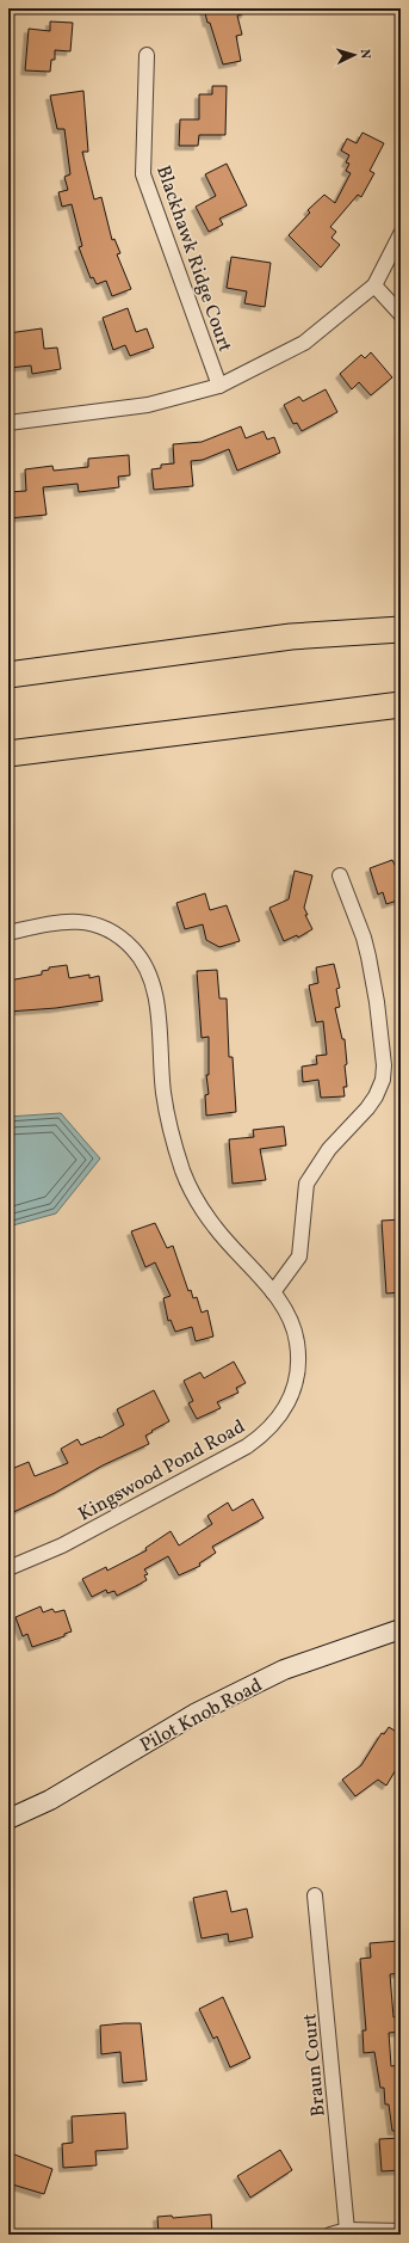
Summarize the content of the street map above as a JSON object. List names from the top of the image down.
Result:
{
  "streets": {
    "main road": ["Pilot Knob Road"],
    "street": ["Blackhawk Ridge Court", "Kingswood Pond Road", "Braun Court"]
  },
  "north": "right"
}
